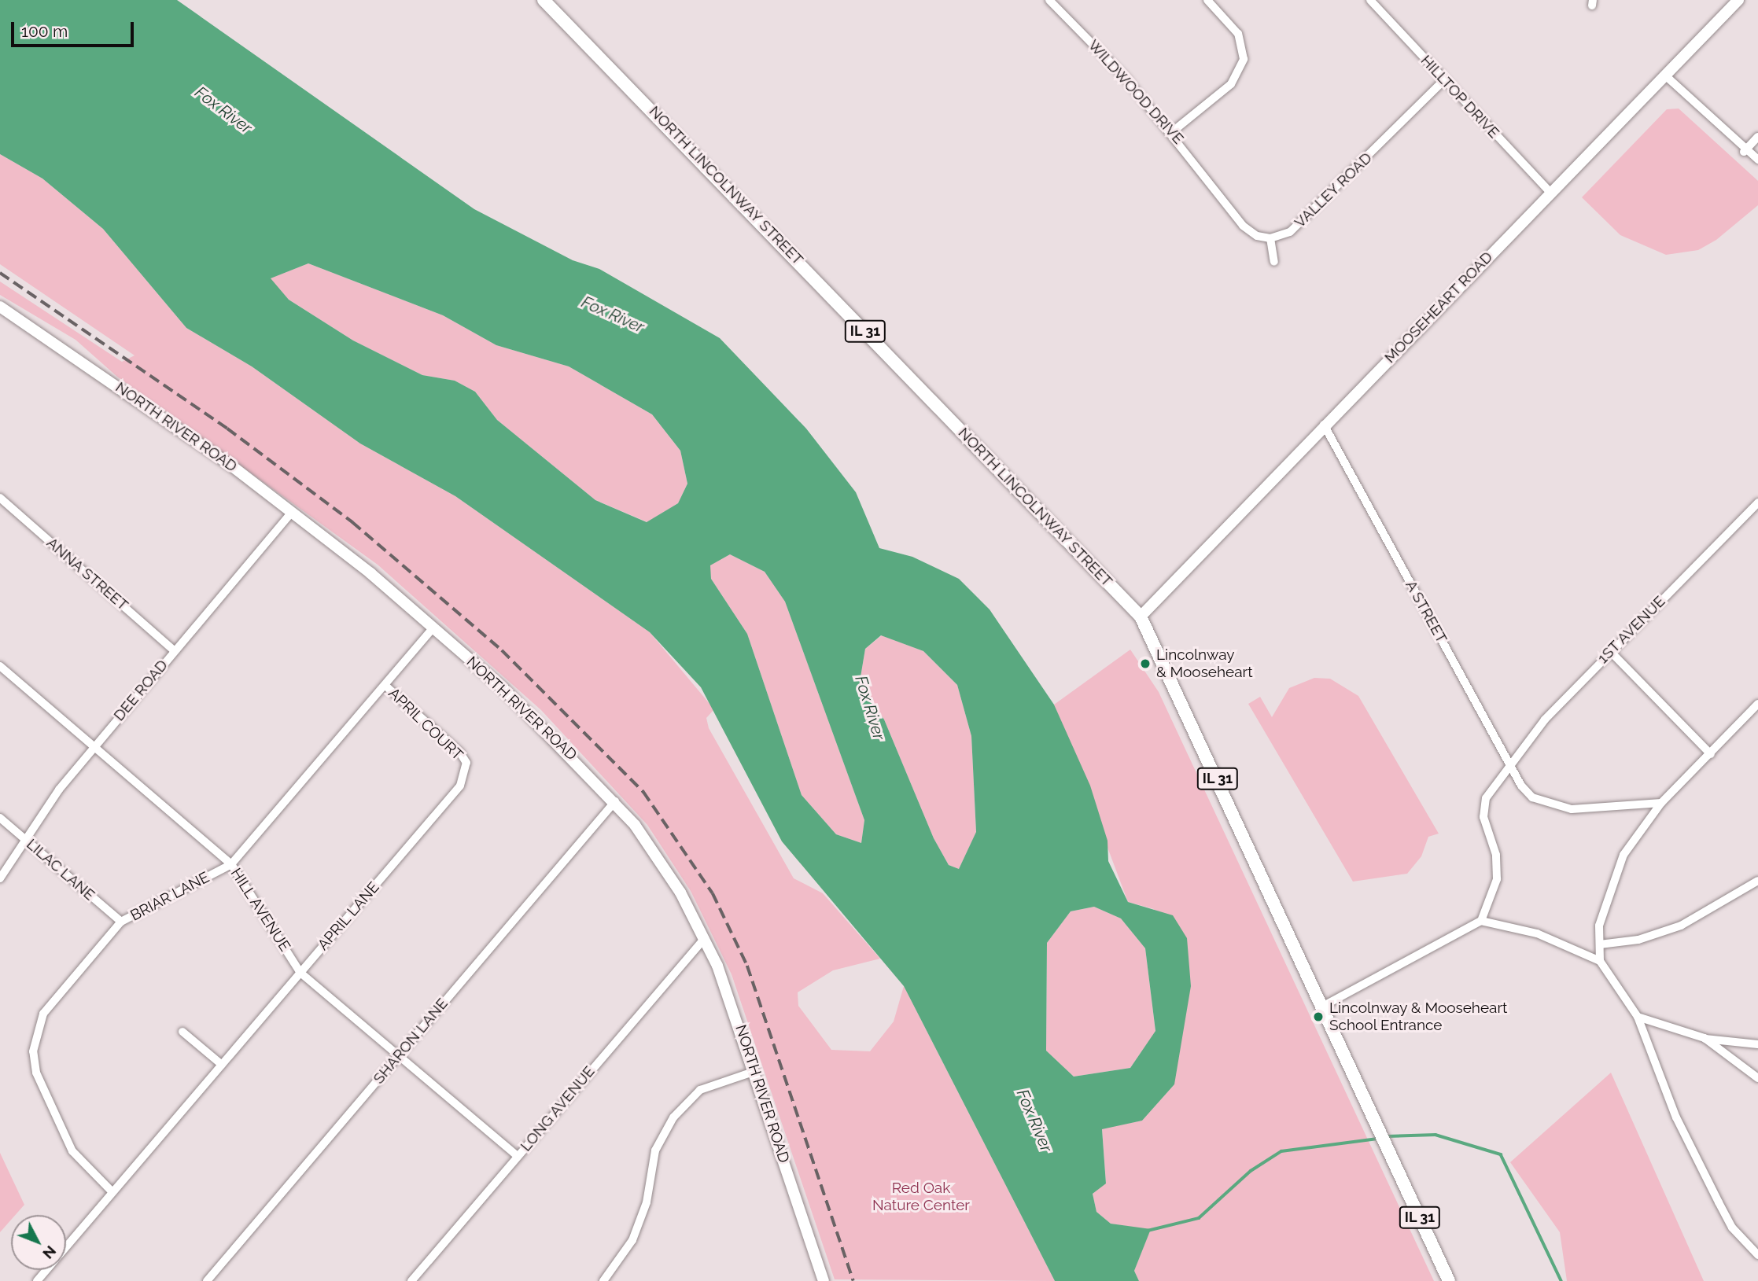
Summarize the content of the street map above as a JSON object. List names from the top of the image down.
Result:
{
  "streets": {
    "main road": [
      "NORTH LINCOLNWAY STREET",
      "MOOSEHEART ROAD",
      "IL 31",
      "NORTH RIVER ROAD"
    ],
    "street": [
      "WILDWOOD DRIVE",
      "HILLTOP DRIVE",
      "VALLEY ROAD",
      "ANNA STREET",
      "A STREET",
      "1ST AVENUE",
      "DEE ROAD",
      "APRIL COURT",
      "LILAC LANE",
      "BRIAR LANE",
      "HILL AVENUE",
      "APRIL LANE",
      "SHARON LANE",
      "LONG AVENUE"
    ]
  },
  "crossings": [
    ["WILDWOOD DRIVE", "VALLEY ROAD"],
    ["HILLTOP DRIVE", "VALLEY ROAD"],
    ["HILLTOP DRIVE", "MOOSEHEART ROAD"],
    ["NORTH LINCOLNWAY STREET", "MOOSEHEART ROAD"],
    ["MOOSEHEART ROAD", "A STREET"],
    ["NORTH RIVER ROAD", "DEE ROAD"],
    ["NORTH RIVER ROAD", "BRIAR LANE"],
    ["NORTH RIVER ROAD", "SHARON LANE"],
    ["NORTH RIVER ROAD", "LONG AVENUE"],
    ["ANNA STREET", "DEE ROAD"],
    ["A STREET", "1ST AVENUE"],
    ["DEE ROAD", "LILAC LANE"],
    ["DEE ROAD", "HILL AVENUE"],
    ["APRIL COURT", "BRIAR LANE"],
    ["APRIL COURT", "APRIL LANE"],
    ["LILAC LANE", "BRIAR LANE"],
    ["BRIAR LANE", "HILL AVENUE"],
    ["BRIAR LANE", "APRIL LANE"],
    ["HILL AVENUE", "APRIL LANE"],
    ["HILL AVENUE", "SHARON LANE"],
    ["HILL AVENUE", "LONG AVENUE"]
  ],
  "water": ["Fox River"],
  "parks": ["Red Oak Nature Center"],
  "places": ["Lincolnway & Mooseheart", "Lincolnway & Mooseheart School Entrance"],
  "scale_bar": "100 m",
  "north": "bottom right"
}
